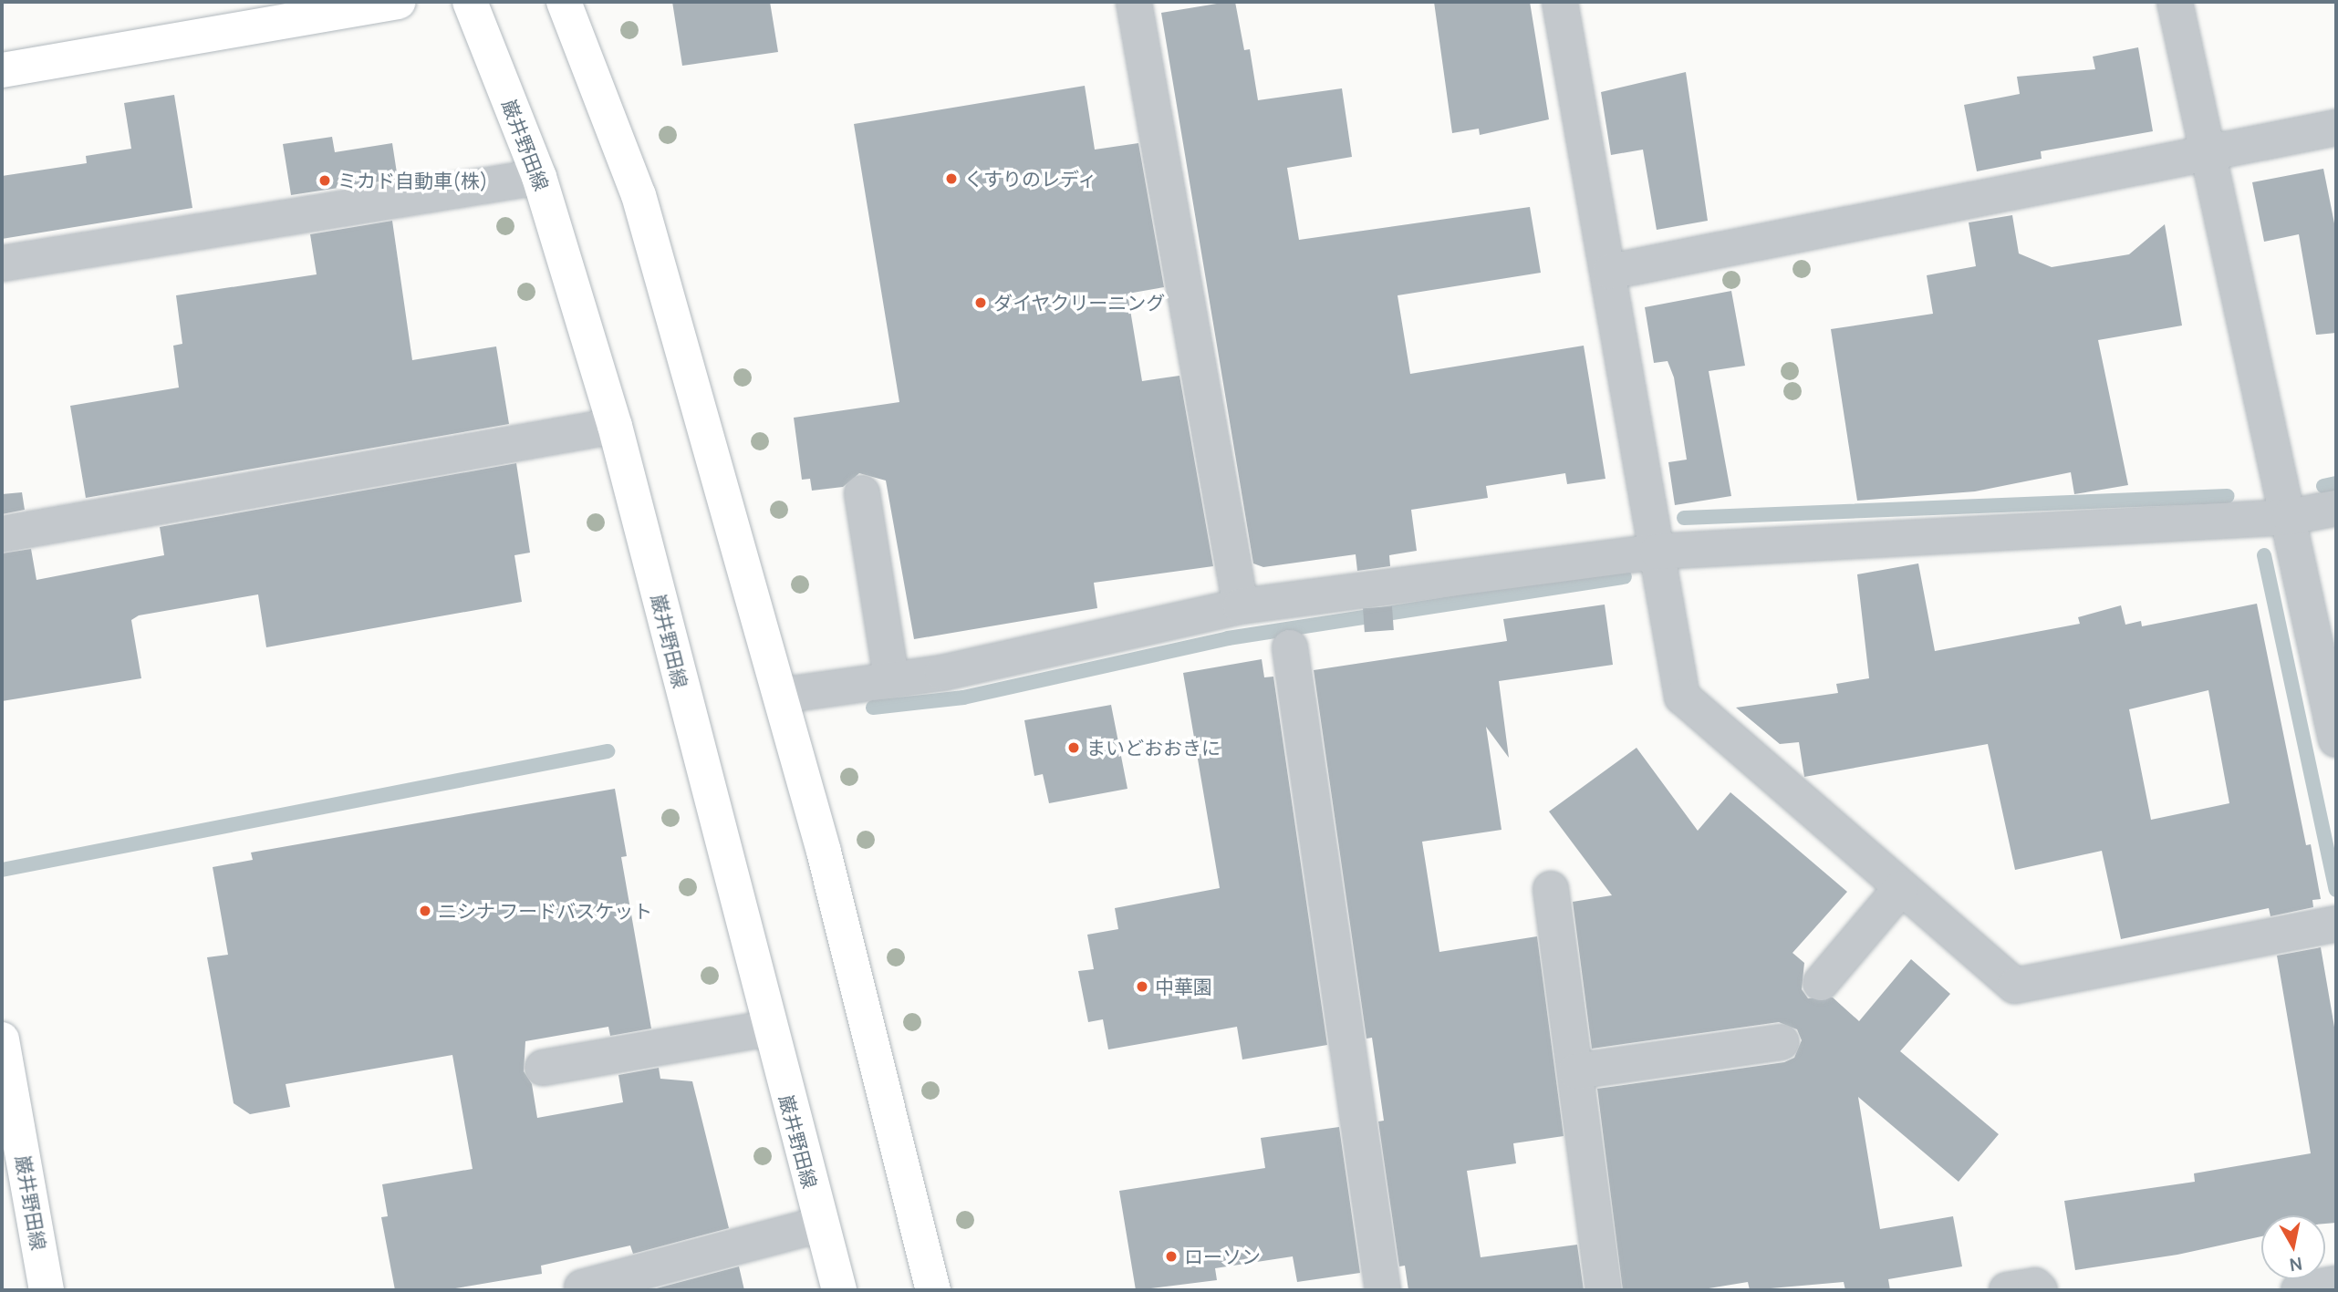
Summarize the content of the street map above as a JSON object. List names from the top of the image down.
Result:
{
  "streets": {
    "main road": ["巌井野田線"]
  },
  "places": [
    "くすりのレディ",
    "ミカド自動車(株)",
    "ダイヤクリーニング",
    "まいどおおきに",
    "ニシナ フードバスケット",
    "中華園",
    "ローソン"
  ],
  "north": "bottom"
}
